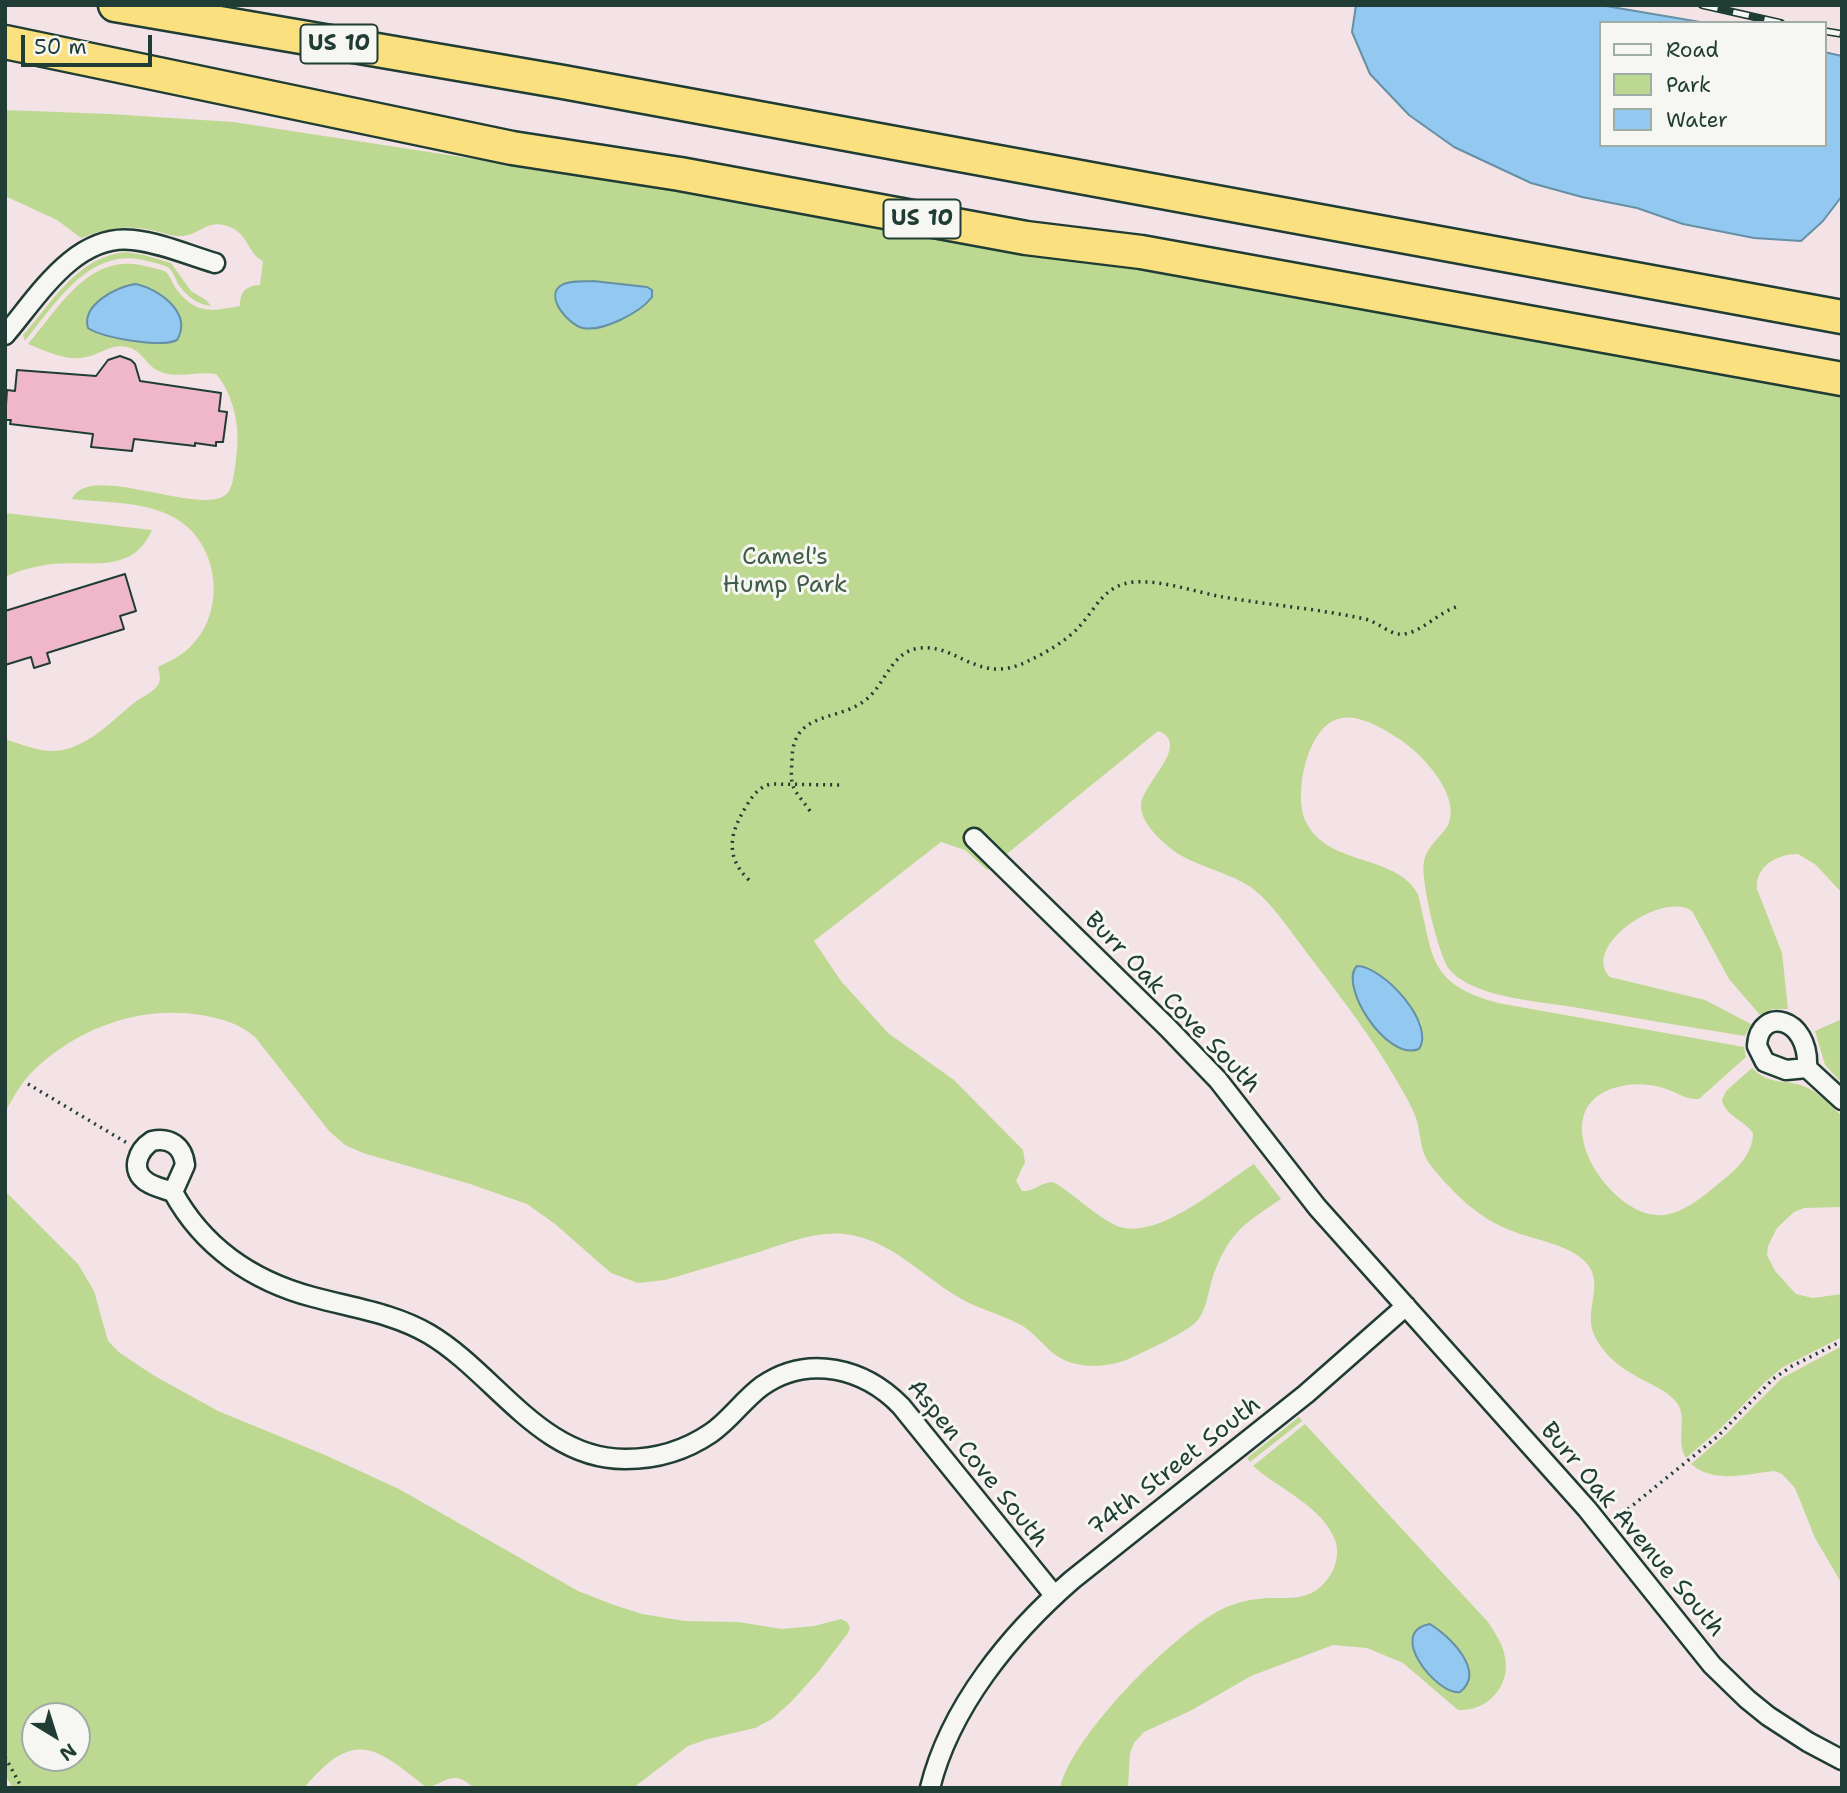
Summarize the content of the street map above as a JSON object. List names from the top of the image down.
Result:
{
  "streets": {
    "highway": ["US 10"],
    "street": [
      "Burr Oak Cove South",
      "Aspen Cove South",
      "74th Street South",
      "Burr Oak Avenue South"
    ]
  },
  "crossings": [
    ["Burr Oak Cove South", "74th Street South"],
    ["Burr Oak Cove South", "Burr Oak Avenue South"],
    ["Aspen Cove South", "74th Street South"],
    ["74th Street South", "Burr Oak Avenue South"]
  ],
  "parks": ["Camel's Hump Park"],
  "legend": ["Road", "Park", "Water"],
  "scale_bar": "50 m",
  "north": "bottom right"
}
